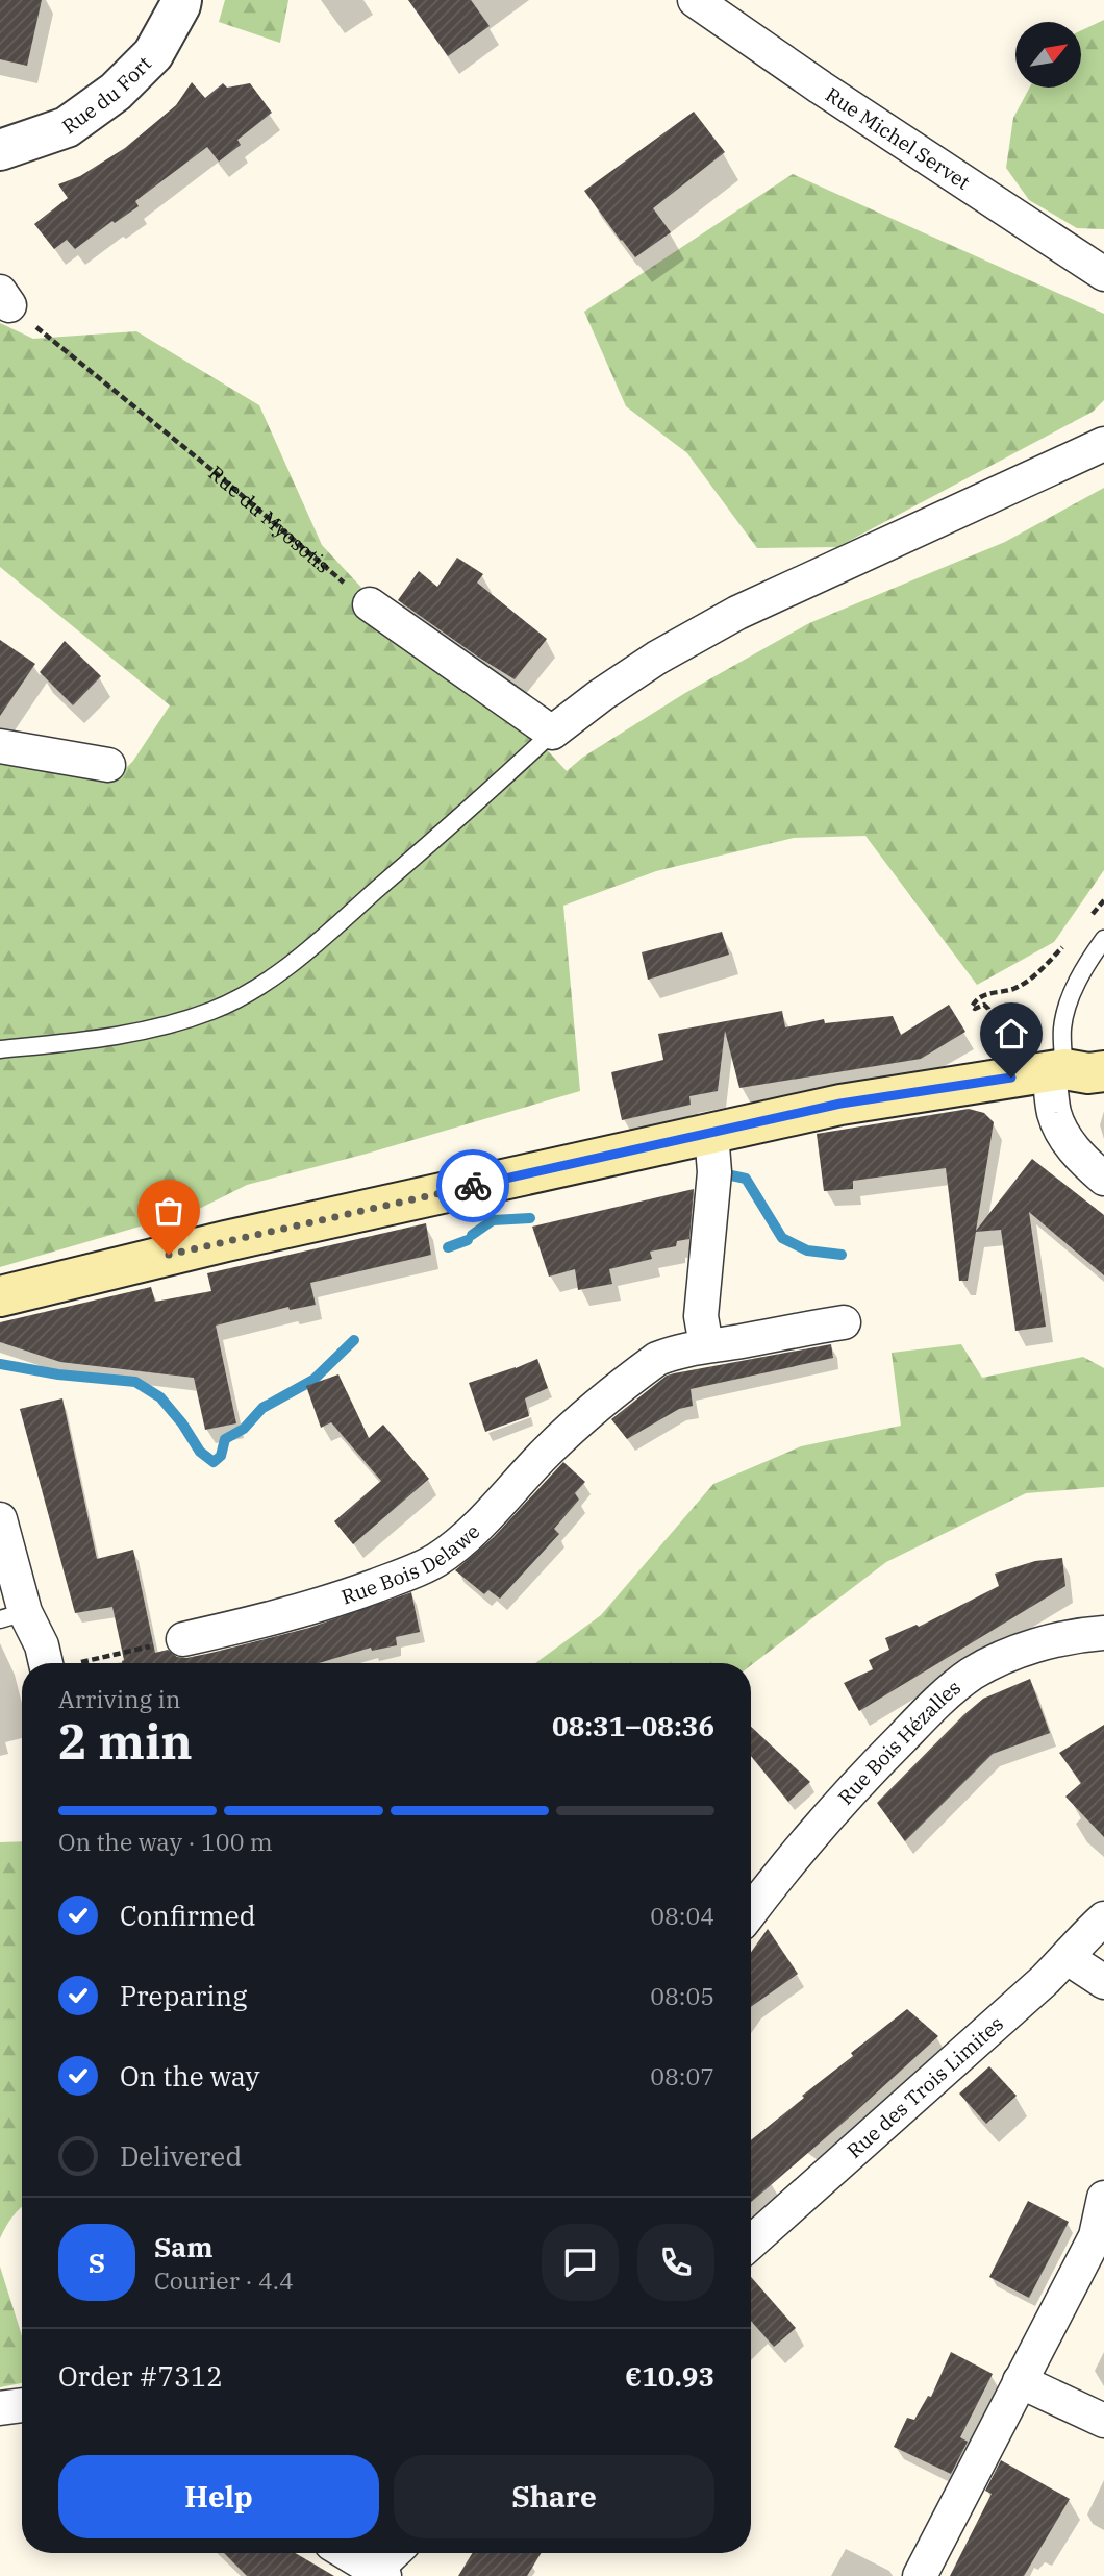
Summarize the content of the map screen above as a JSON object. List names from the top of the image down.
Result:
{
  "streets": {
    "street": [
      "Rue du Fort",
      "Rue Michel Servet",
      "Rue Bois Delawe",
      "Rue Bois Hézalles",
      "Rue des Trois Limites"
    ],
    "path": ["Rue du Myosotis"]
  },
  "north": "top right",
  "page": {
    "heading": ["2 min", "Arriving in", "08:31–08:36"],
    "panel": [
      "Sam",
      "Courier · 4.4",
      "Order #7312",
      "€10.93"
    ],
    "bar": "On the way · 100 m",
    "list": [
      ["Confirmed", "08:04"],
      ["Preparing", "08:05"],
      ["On the way", "08:07"],
      "Delivered"
    ],
    "round": "S",
    "buttons": ["Help", "Share"]
  }
}
